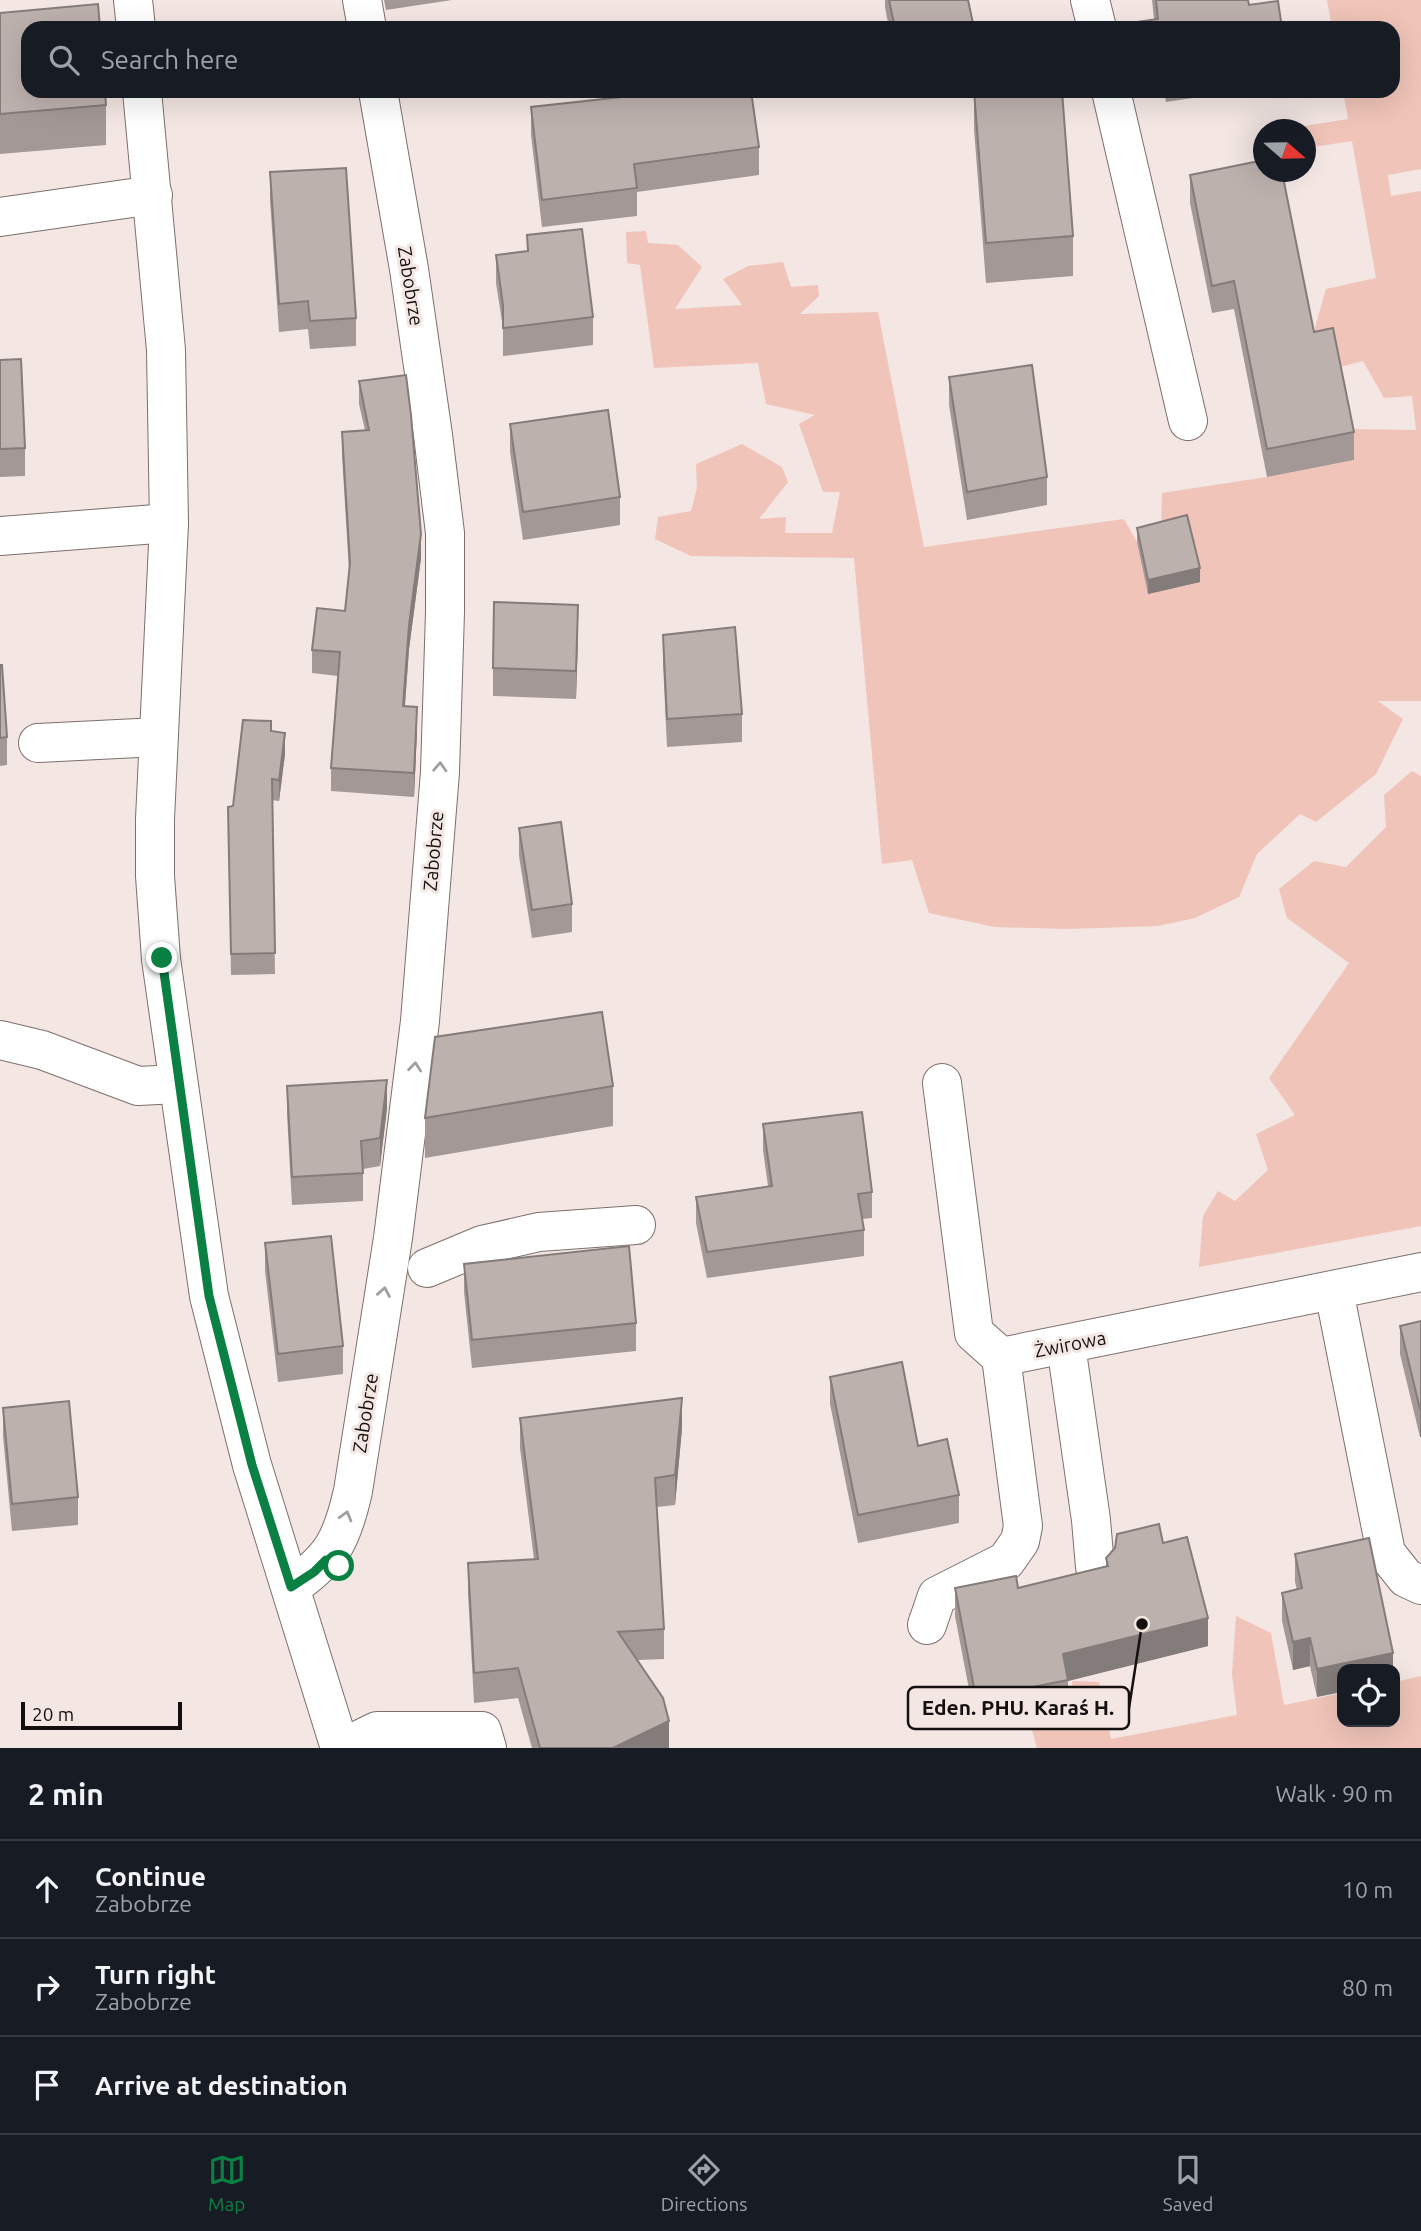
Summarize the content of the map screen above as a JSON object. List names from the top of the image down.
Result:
{
  "streets": {
    "street": ["Zabobrze", "Żwirowa"]
  },
  "places": ["Eden. PHU. Karaś H."],
  "scale_bar": "20 m",
  "north": "right",
  "page": {
    "search": "Search here",
    "scale": "20 m",
    "heading": ["2 min", "Walk · 90 m"],
    "list": [
      ["Continue", "Zabobrze", "10 m"],
      ["Turn right", "Zabobrze", "80 m"],
      "Arrive at destination"
    ],
    "nav": ["Map", "Directions", "Saved"]
  }
}
